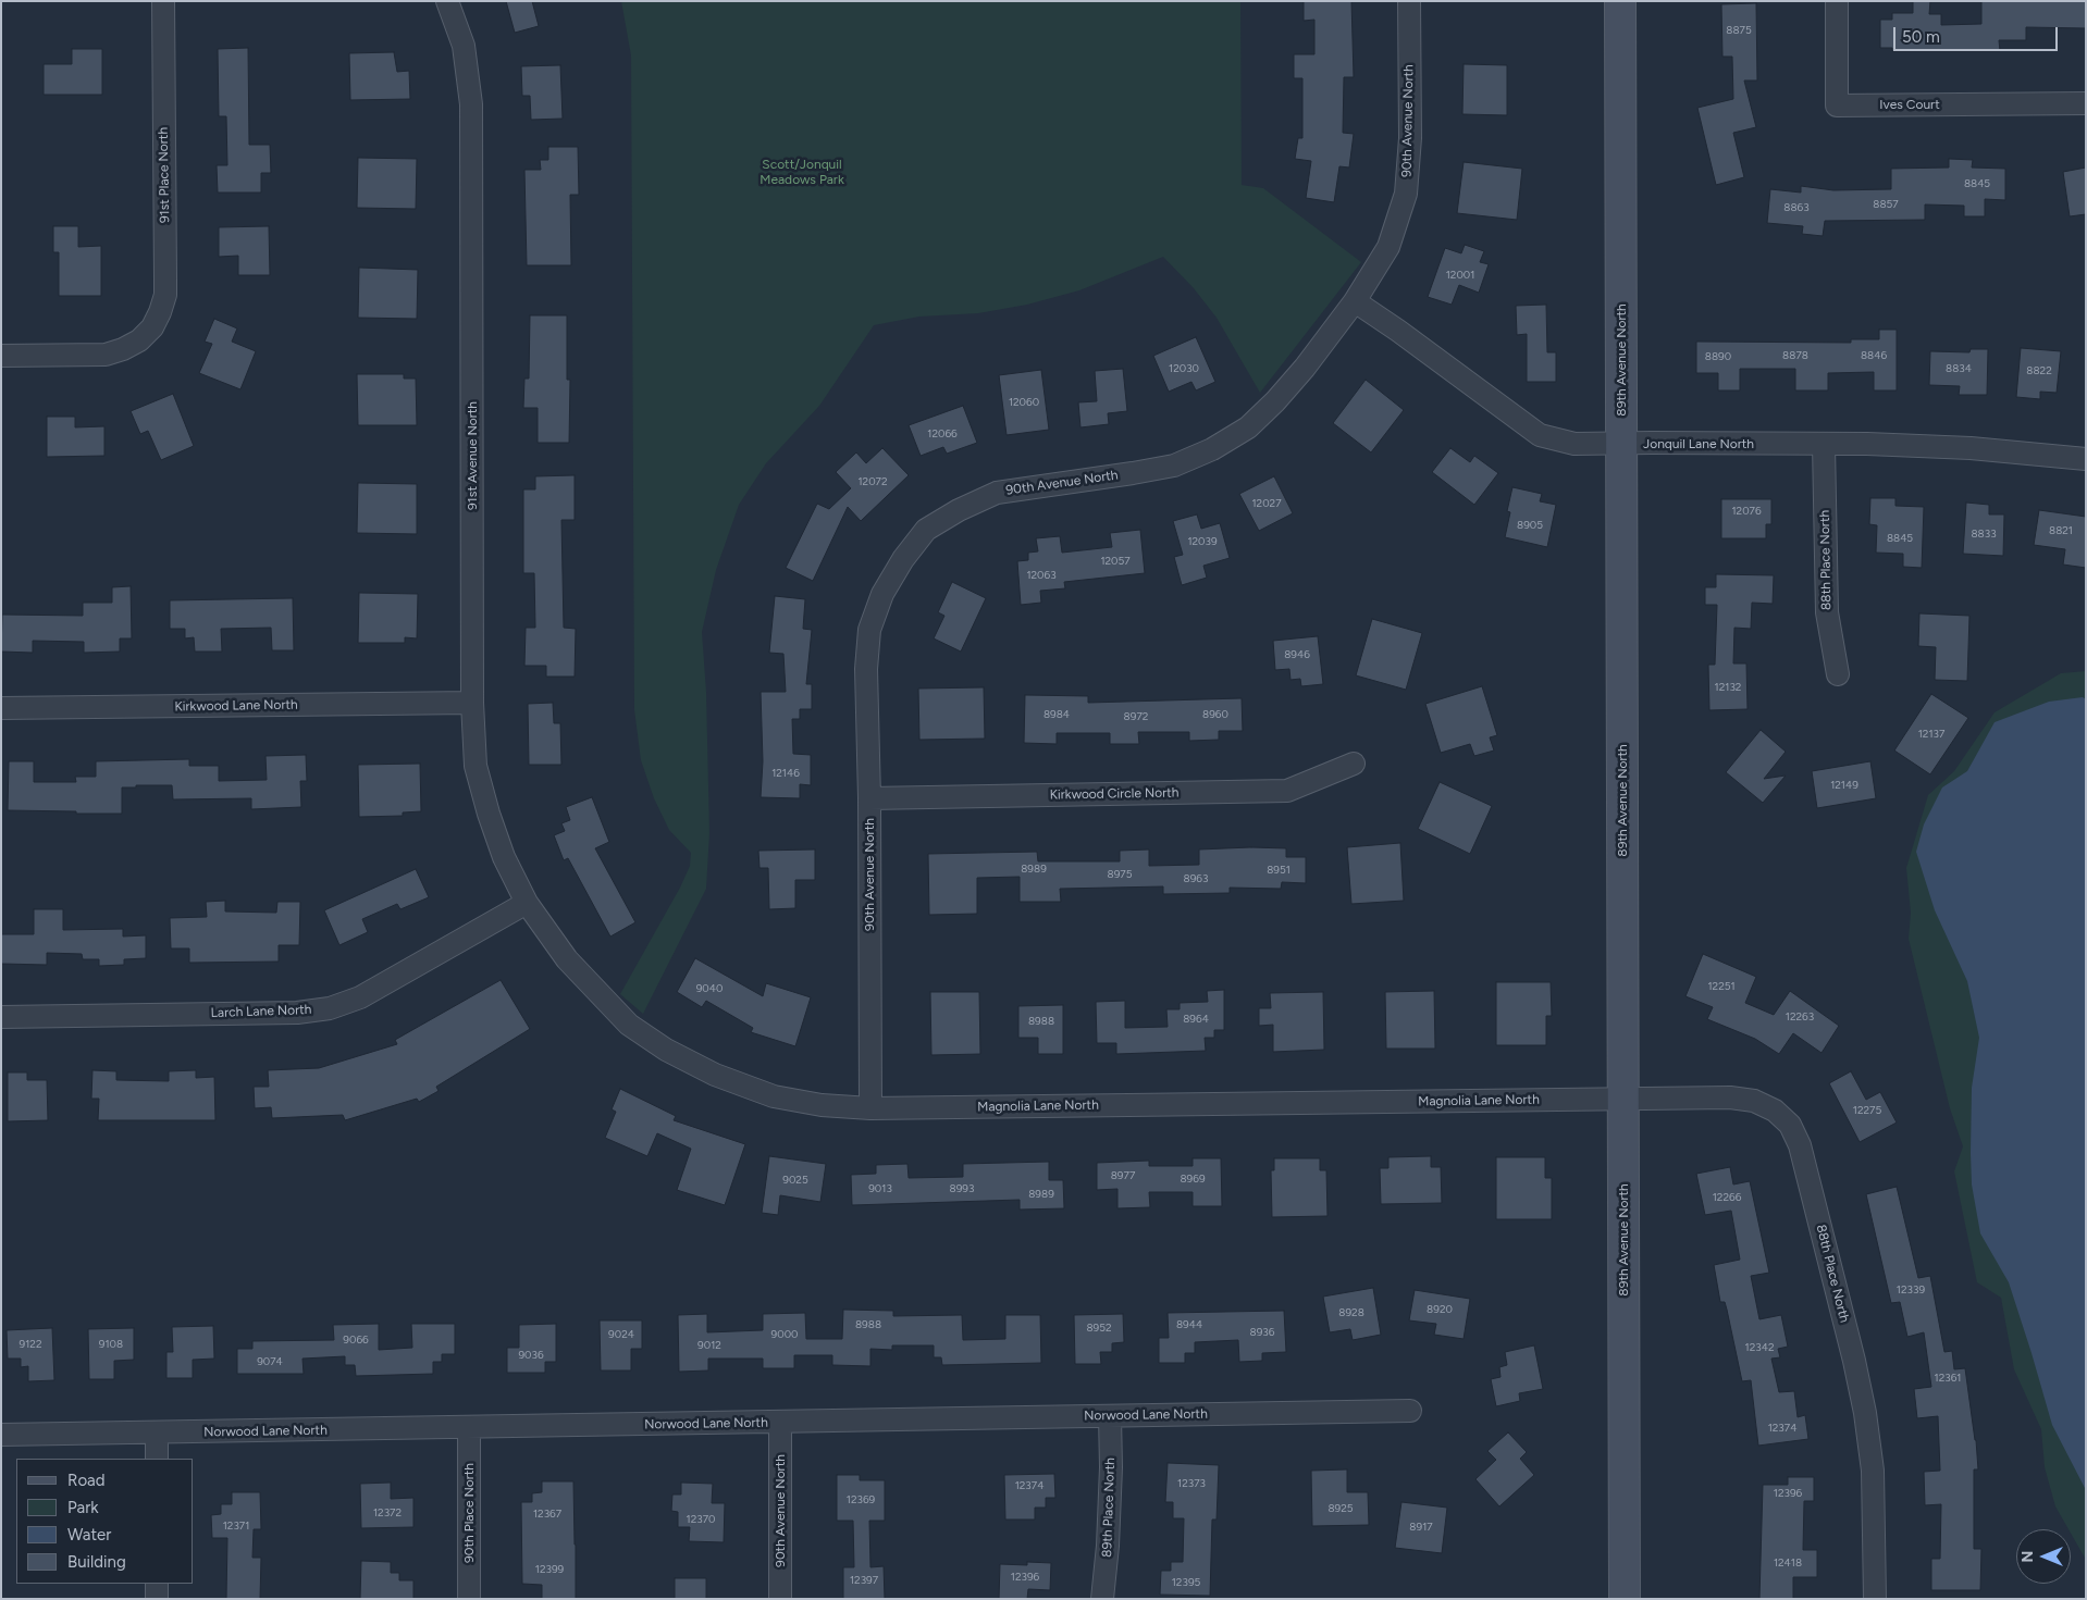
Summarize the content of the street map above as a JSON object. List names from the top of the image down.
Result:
{
  "streets": {
    "street": [
      "Ives Court",
      "90th Avenue North",
      "91st Place North",
      "89th Avenue North",
      "Jonquil Lane North",
      "91st Avenue North",
      "88th Place North",
      "Kirkwood Lane North",
      "Kirkwood Circle North",
      "Larch Lane North",
      "Magnolia Lane North",
      "Norwood Lane North",
      "89th Place North",
      "90th Place North"
    ]
  },
  "crossings": [
    ["90th Avenue North", "Jonquil Lane North"],
    ["90th Avenue North", "Kirkwood Circle North"],
    ["90th Avenue North", "Magnolia Lane North"],
    ["90th Avenue North", "Norwood Lane North"],
    ["89th Avenue North", "Jonquil Lane North"],
    ["89th Avenue North", "88th Place North"],
    ["89th Avenue North", "Magnolia Lane North"],
    ["Jonquil Lane North", "88th Place North"],
    ["91st Avenue North", "Kirkwood Lane North"],
    ["91st Avenue North", "Larch Lane North"],
    ["91st Avenue North", "Magnolia Lane North"],
    ["88th Place North", "Magnolia Lane North"],
    ["Larch Lane North", "Magnolia Lane North"],
    ["Norwood Lane North", "89th Place North"],
    ["Norwood Lane North", "90th Place North"]
  ],
  "parks": ["Scott/Jonquil Meadows Park"],
  "house_numbers": [
    "8875",
    "8845",
    "8857",
    "8863",
    "12001",
    "8878",
    "8846",
    "8890",
    "12030",
    "8834",
    "8822",
    "12060",
    "12066",
    "12072",
    "12027",
    "12076",
    "8905",
    "8821",
    "8833",
    "8845",
    "12039",
    "12057",
    "12063",
    "8946",
    "12132",
    "8984",
    "8960",
    "8972",
    "12137",
    "12146",
    "12149",
    "8989",
    "8951",
    "8975",
    "8963",
    "12251",
    "9040",
    "12263",
    "8964",
    "8988",
    "12275",
    "8977",
    "8969",
    "9025",
    "9013",
    "8993",
    "8989",
    "12266",
    "12339",
    "8920",
    "8928",
    "8988",
    "8944",
    "8952",
    "8936",
    "9024",
    "9000",
    "9066",
    "9122",
    "9108",
    "9012",
    "12342",
    "9036",
    "9074",
    "12361",
    "12374",
    "12373",
    "12374",
    "12396",
    "12369",
    "8925",
    "12372",
    "12367",
    "12370",
    "12371",
    "8917",
    "12418",
    "12399",
    "12396",
    "12397",
    "12395"
  ],
  "legend": [
    "Road",
    "Park",
    "Water",
    "Building"
  ],
  "scale_bar": "50 m",
  "north": "left"
}
